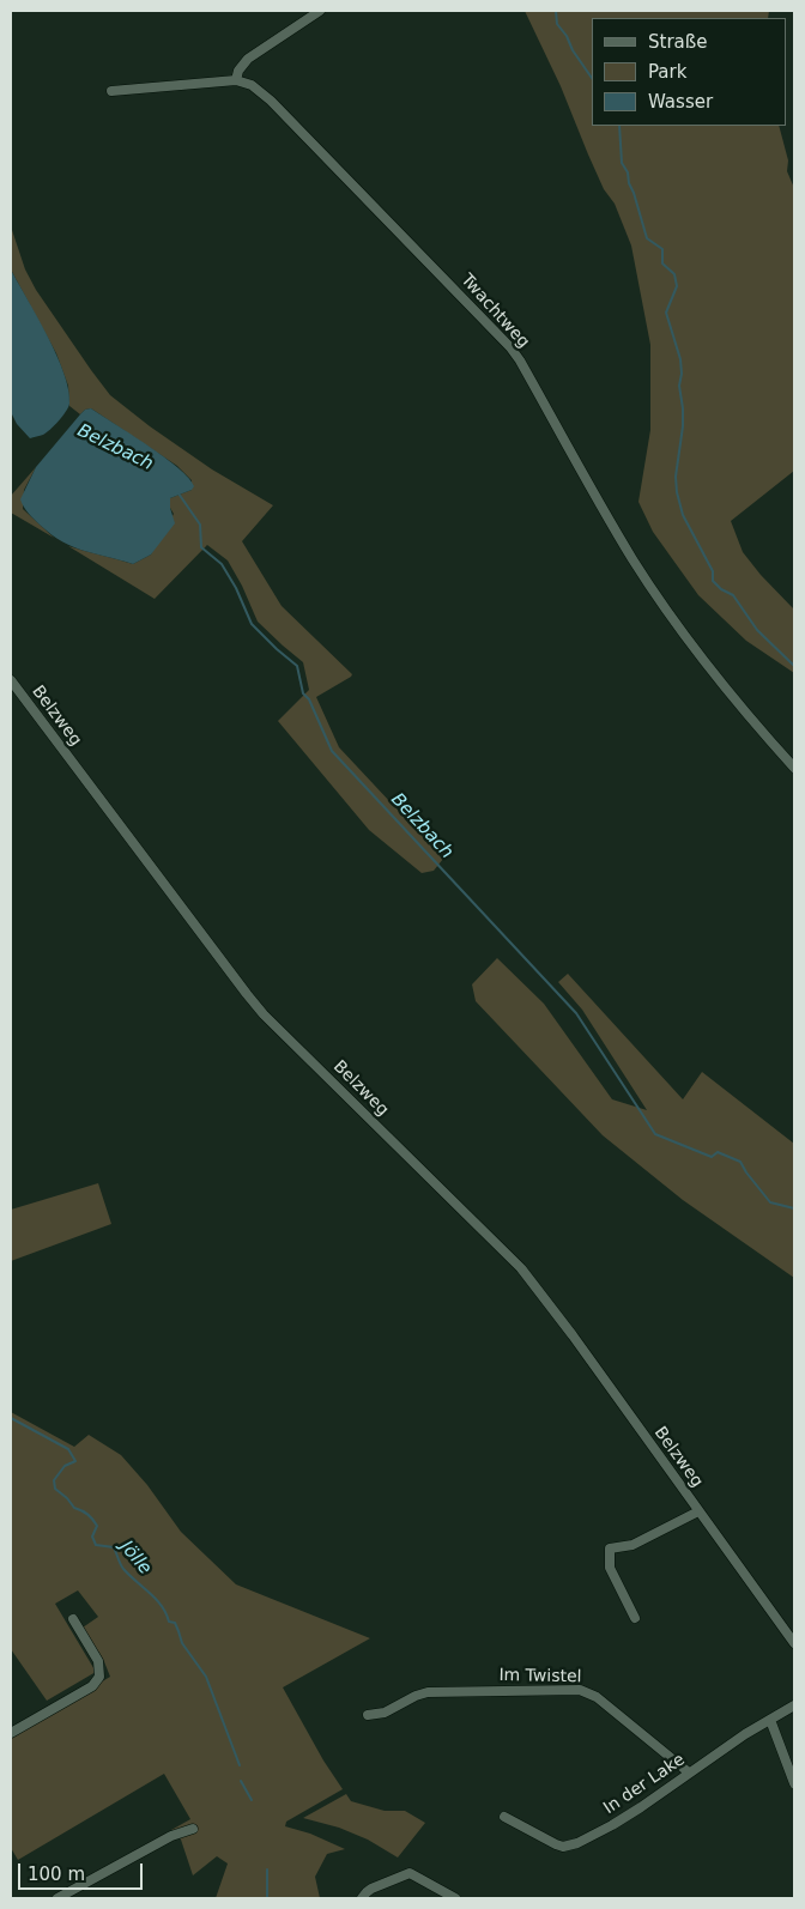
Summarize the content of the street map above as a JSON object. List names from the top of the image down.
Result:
{
  "streets": {
    "street": [
      "Twachtweg",
      "Belzweg",
      "Im Twistel",
      "In der Lake"
    ]
  },
  "crossings": [
    ["Im Twistel", "In der Lake"]
  ],
  "water": ["Belzbach", "Jölle"],
  "legend": ["Straße", "Park", "Wasser"],
  "scale_bar": "100 m"
}
